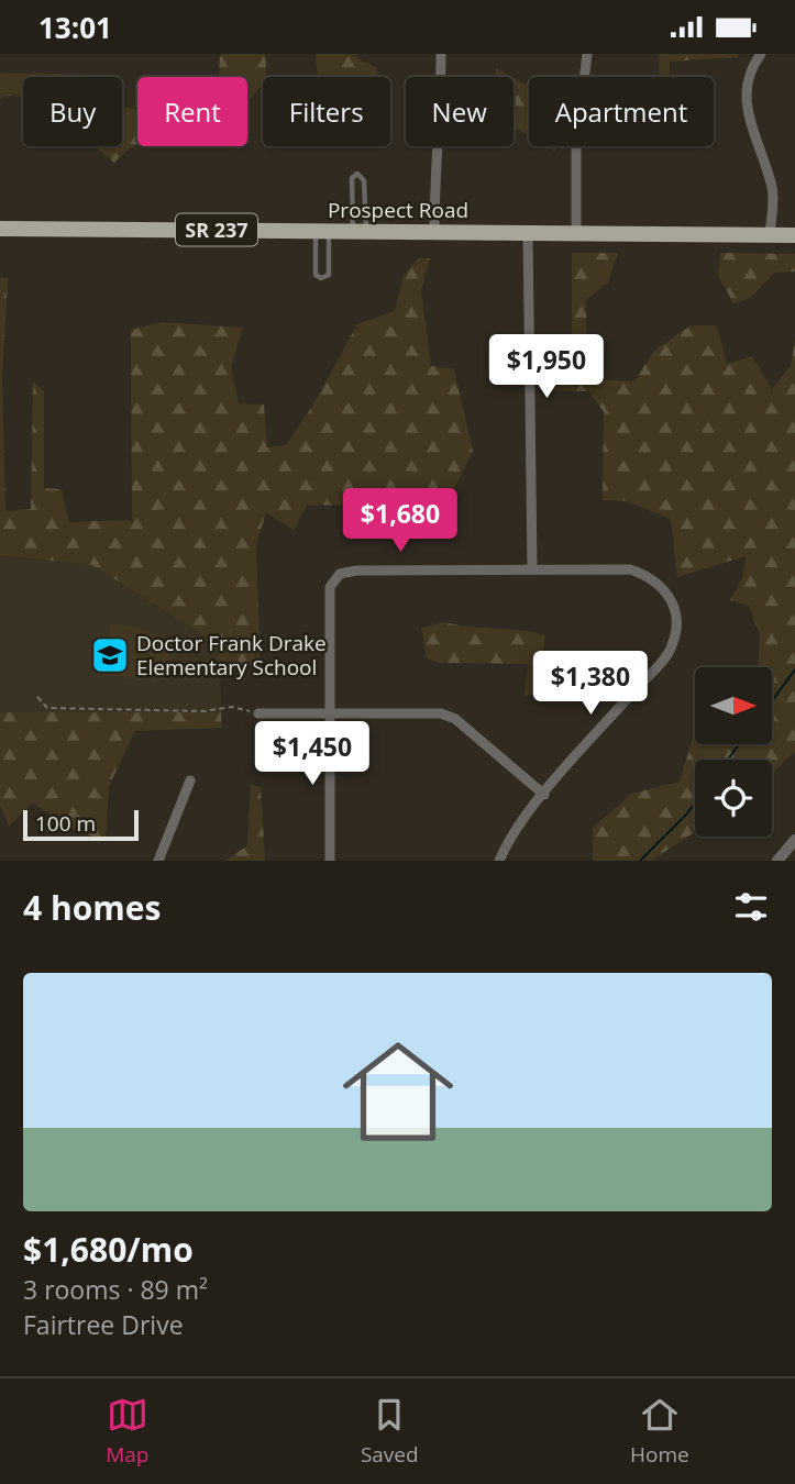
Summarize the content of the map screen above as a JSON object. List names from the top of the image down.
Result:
{
  "streets": {
    "main road": ["Prospect Road", "SR 237"]
  },
  "places": {
    "school or university": ["Doctor Frank Drake Elementary School"]
  },
  "scale_bar": "100 m",
  "north": "right",
  "page": {
    "status": "13:01",
    "chip": [
      "Buy",
      "Rent",
      "Filters",
      "New",
      "Apartment"
    ],
    "price": [
      "$1,950",
      "$1,680",
      "$1,380",
      "$1,450"
    ],
    "scale": "100 m",
    "heading": "4 homes",
    "list": [
      {
        "name": "$1,680/mo",
        "note": "3 rooms · 89 m² · Fairtree Drive"
      }
    ],
    "tabs": ["Map", "Saved", "Home"]
  }
}
